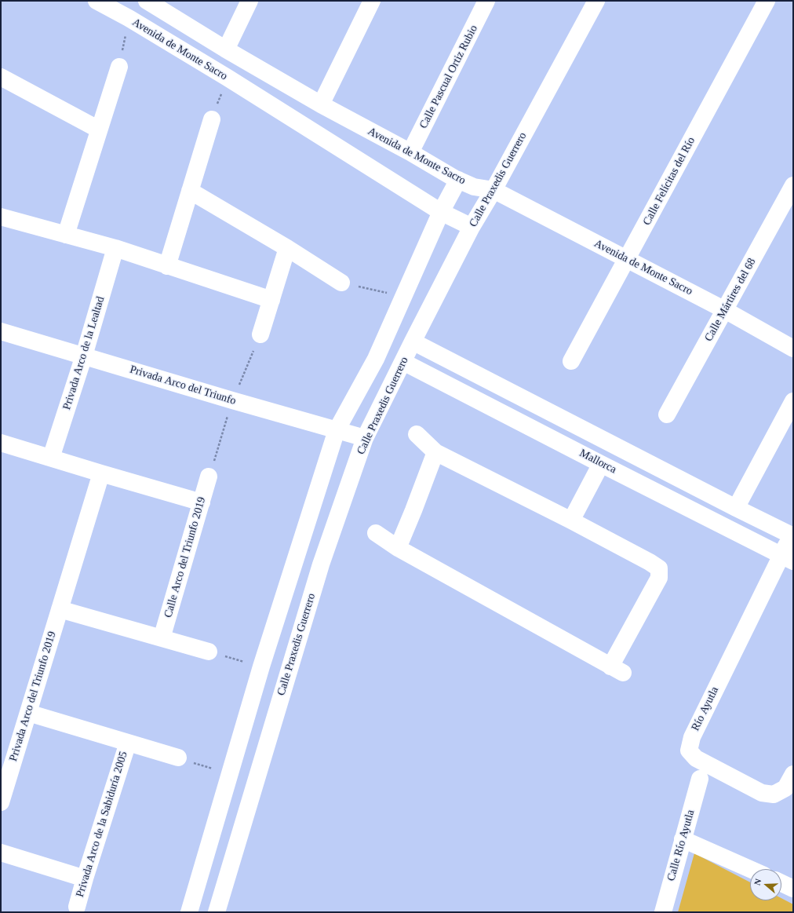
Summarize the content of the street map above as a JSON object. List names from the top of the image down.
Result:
{
  "streets": {
    "street": [
      "Avenida de Monte Sacro",
      "Calle Pascual Ortiz Rubio",
      "Calle Praxedis Guerrero",
      "Calle Felícitas del Río",
      "Calle Mártires del 68",
      "Privada Arco de la Lealtad",
      "Privada Arco del Triunfo",
      "Mallorca",
      "Calle Arco del Triunfo 2019",
      "Privada Arco del Triunfo 2019",
      "Río Ayutla",
      "Privada Arco de la Sabiduría 2005",
      "Calle Río Ayutla"
    ]
  },
  "crossings": [
    ["Avenida de Monte Sacro", "Calle Pascual Ortiz Rubio"],
    ["Avenida de Monte Sacro", "Calle Praxedis Guerrero"],
    ["Avenida de Monte Sacro", "Calle Felícitas del Río"],
    ["Avenida de Monte Sacro", "Calle Mártires del 68"],
    ["Calle Praxedis Guerrero", "Privada Arco del Triunfo"],
    ["Calle Praxedis Guerrero", "Mallorca"],
    ["Privada Arco de la Lealtad", "Privada Arco del Triunfo"],
    ["Mallorca", "Río Ayutla"]
  ],
  "north": "left"
}
